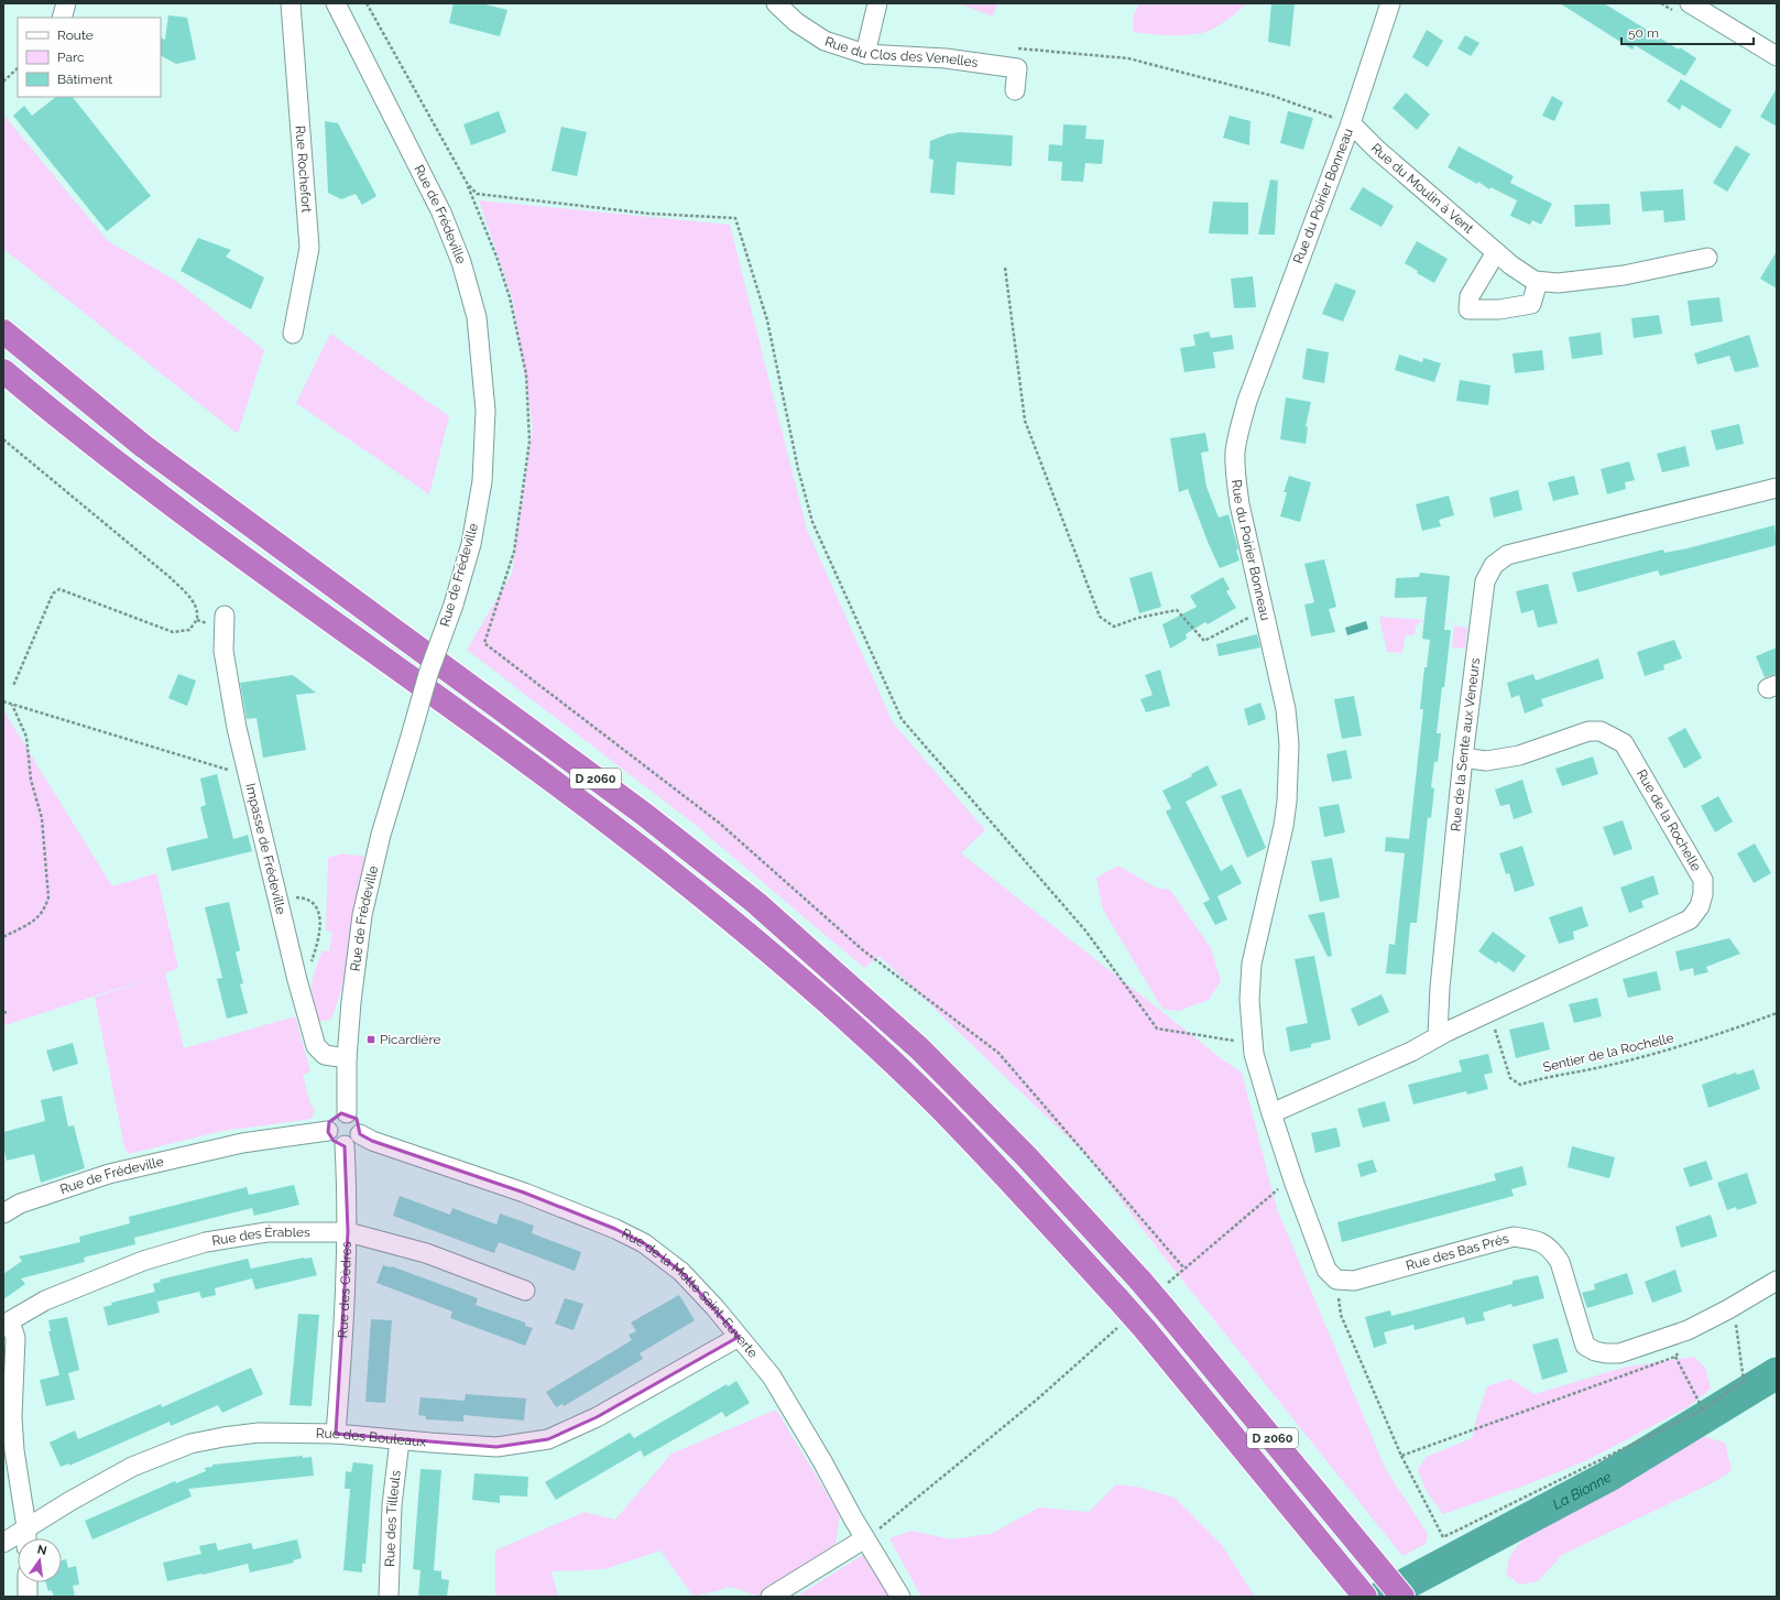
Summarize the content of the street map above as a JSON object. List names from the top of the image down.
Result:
{
  "streets": {
    "highway": ["D 2060"],
    "street": [
      "Rue du Clos des Venelles",
      "Rue Rochefort",
      "Rue du Moulin à Vent",
      "Rue du Poirier Bonneau",
      "Rue de Frédeville",
      "Rue de la Sente aux Veneurs",
      "Rue de la Rochelle",
      "Impasse de Frédeville",
      "Rue des Érables",
      "Rue des Bas Prés",
      "Rue des Cèdres",
      "Rue de la Motte Saint-Euverte",
      "Rue des Bouleaux",
      "Rue des Tilleuls"
    ],
    "path": ["Sentier de la Rochelle"]
  },
  "crossings": [
    ["Rue du Moulin à Vent", "Rue du Poirier Bonneau"],
    ["Rue de Frédeville", "Impasse de Frédeville"],
    ["Rue de Frédeville", "Rue des Cèdres"],
    ["Rue de Frédeville", "Rue de la Motte Saint-Euverte"],
    ["Rue de la Sente aux Veneurs", "Rue de la Rochelle"],
    ["Rue de la Rochelle", "Sentier de la Rochelle"],
    ["Rue des Érables", "Rue des Cèdres"],
    ["Rue des Cèdres", "Rue de la Motte Saint-Euverte"],
    ["Rue des Cèdres", "Rue des Bouleaux"],
    ["Rue de la Motte Saint-Euverte", "Rue des Bouleaux"],
    ["Rue des Bouleaux", "Rue des Tilleuls"]
  ],
  "water": ["La Bionne"],
  "places": {
    "transit": ["Picardière"]
  },
  "legend": ["Route", "Parc", "Bâtiment"],
  "scale_bar": "50 m",
  "north": "top"
}
